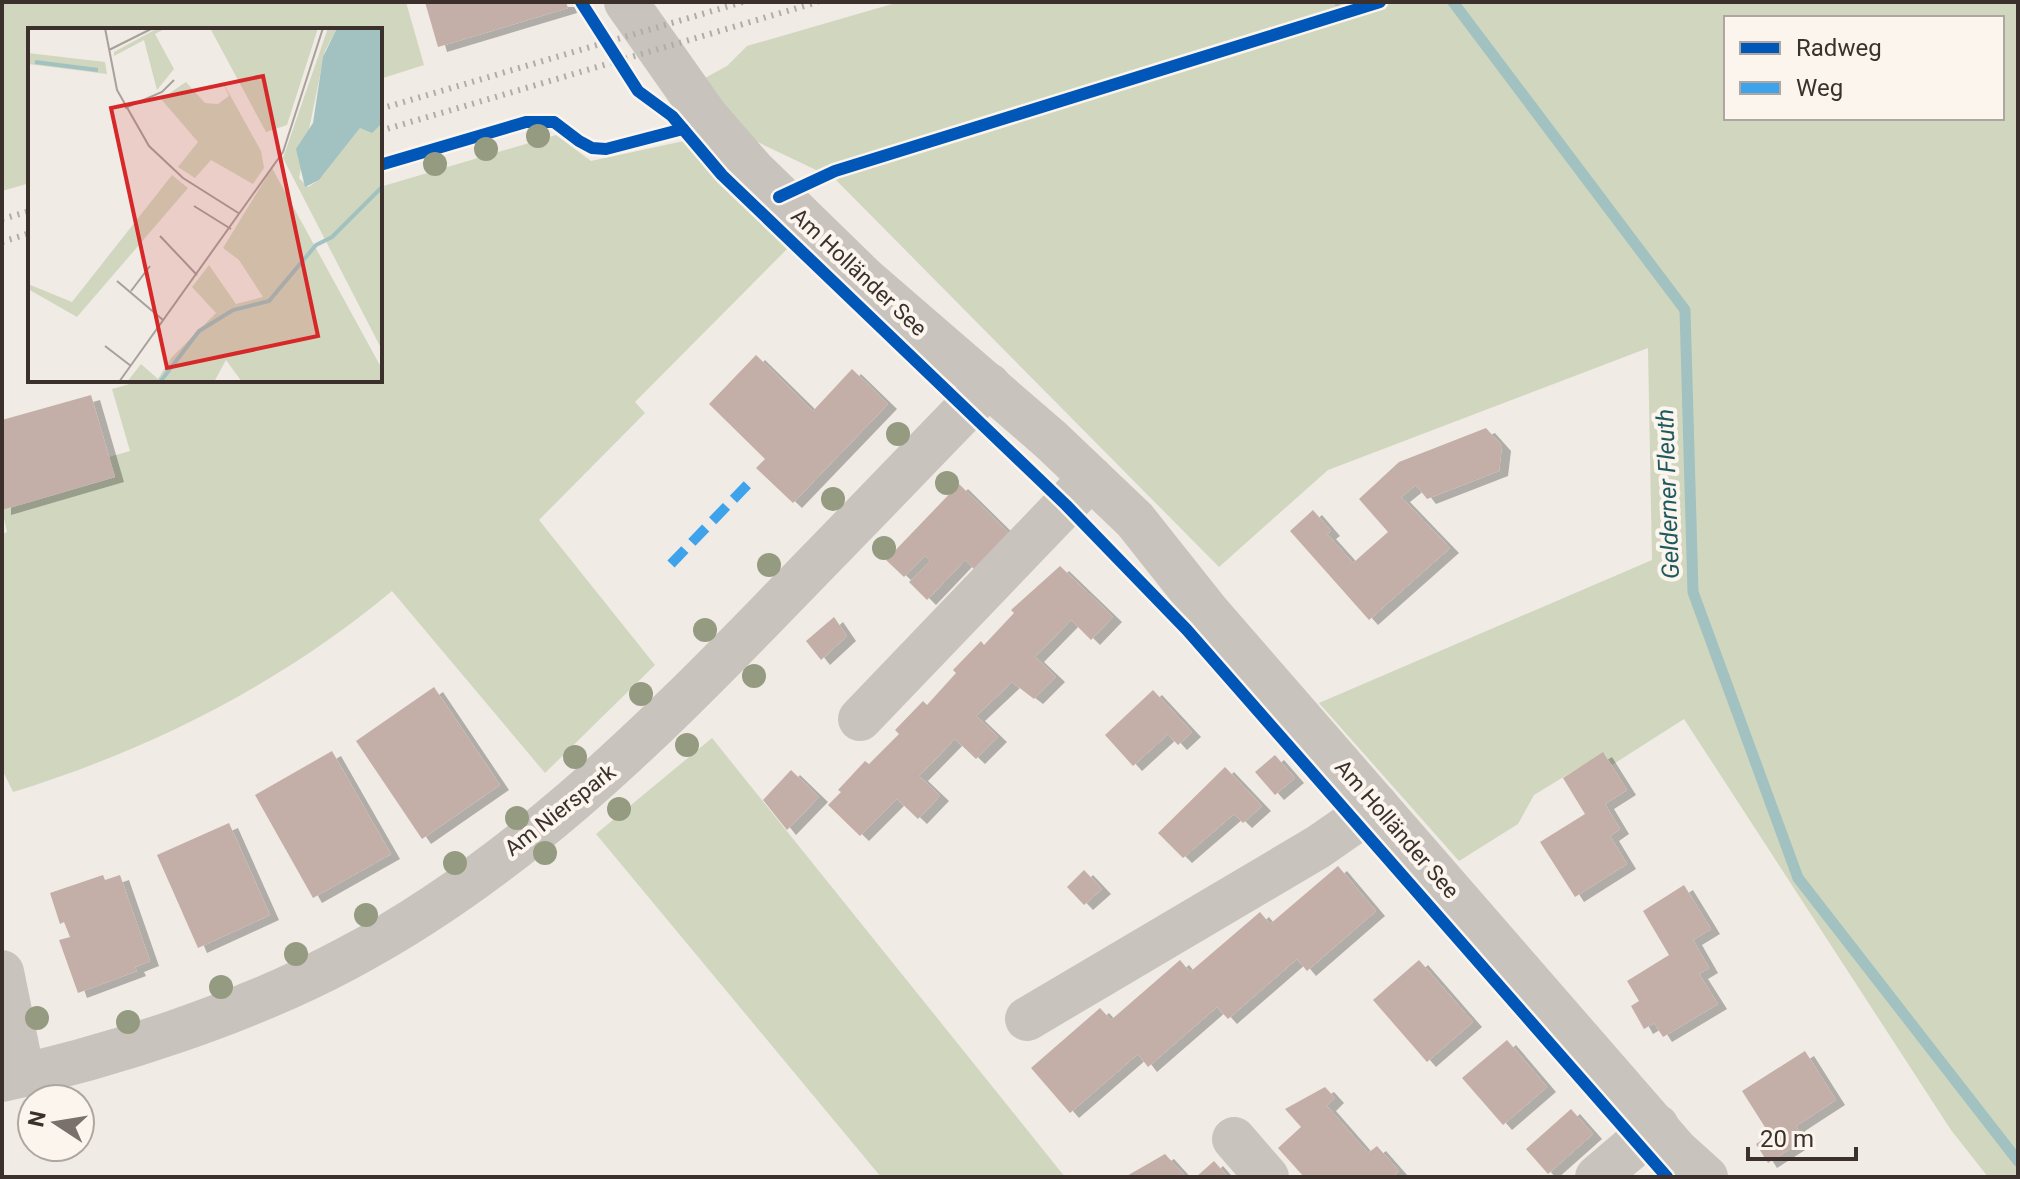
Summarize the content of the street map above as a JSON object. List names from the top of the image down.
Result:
{
  "streets": {
    "street": ["Am Holländer See", "Am Nierspark"]
  },
  "crossings": [
    ["Am Holländer See", "Am Nierspark"]
  ],
  "water": ["Gelderner Fleuth"],
  "legend": ["Radweg", "Weg"],
  "scale_bar": "20 m",
  "north": "left"
}
